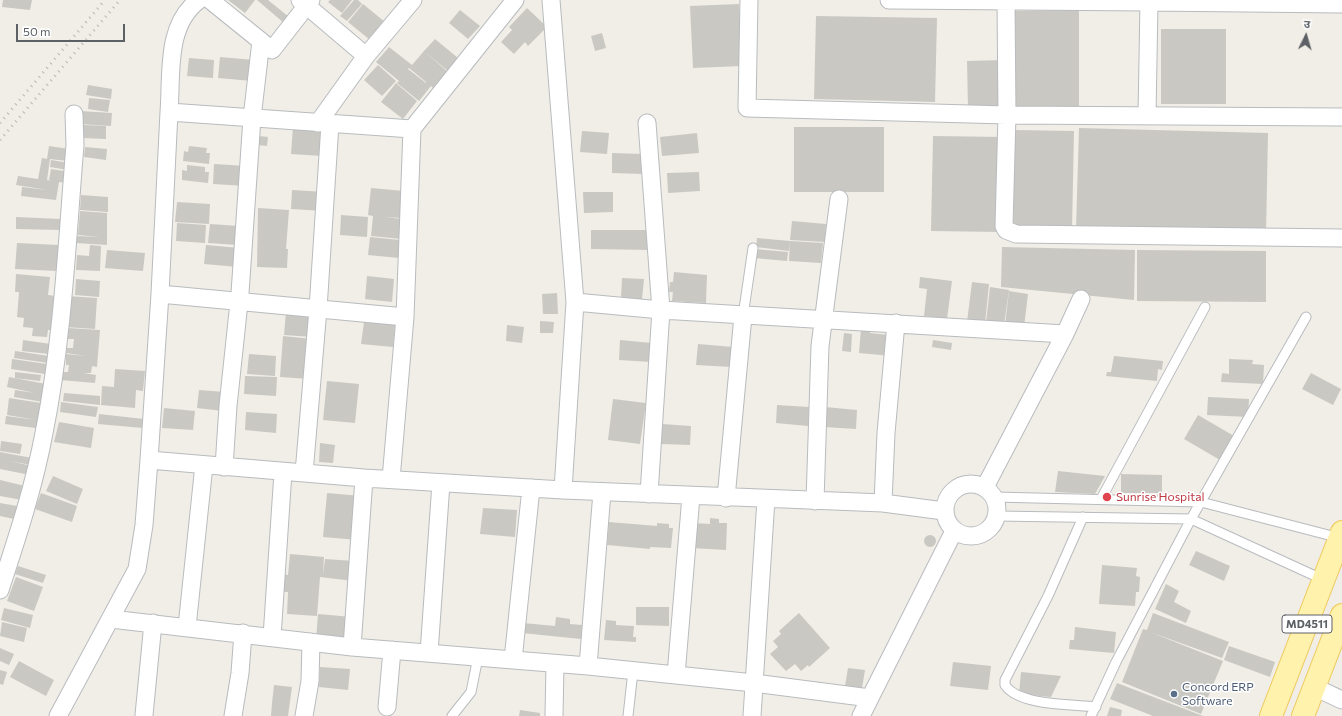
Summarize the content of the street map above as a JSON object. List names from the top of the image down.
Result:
{
  "streets": {
    "main road": ["MD4511"]
  },
  "places": ["Sunrise Hospital", "Concord ERP Software"],
  "scale_bar": "50 m",
  "north": "top"
}
